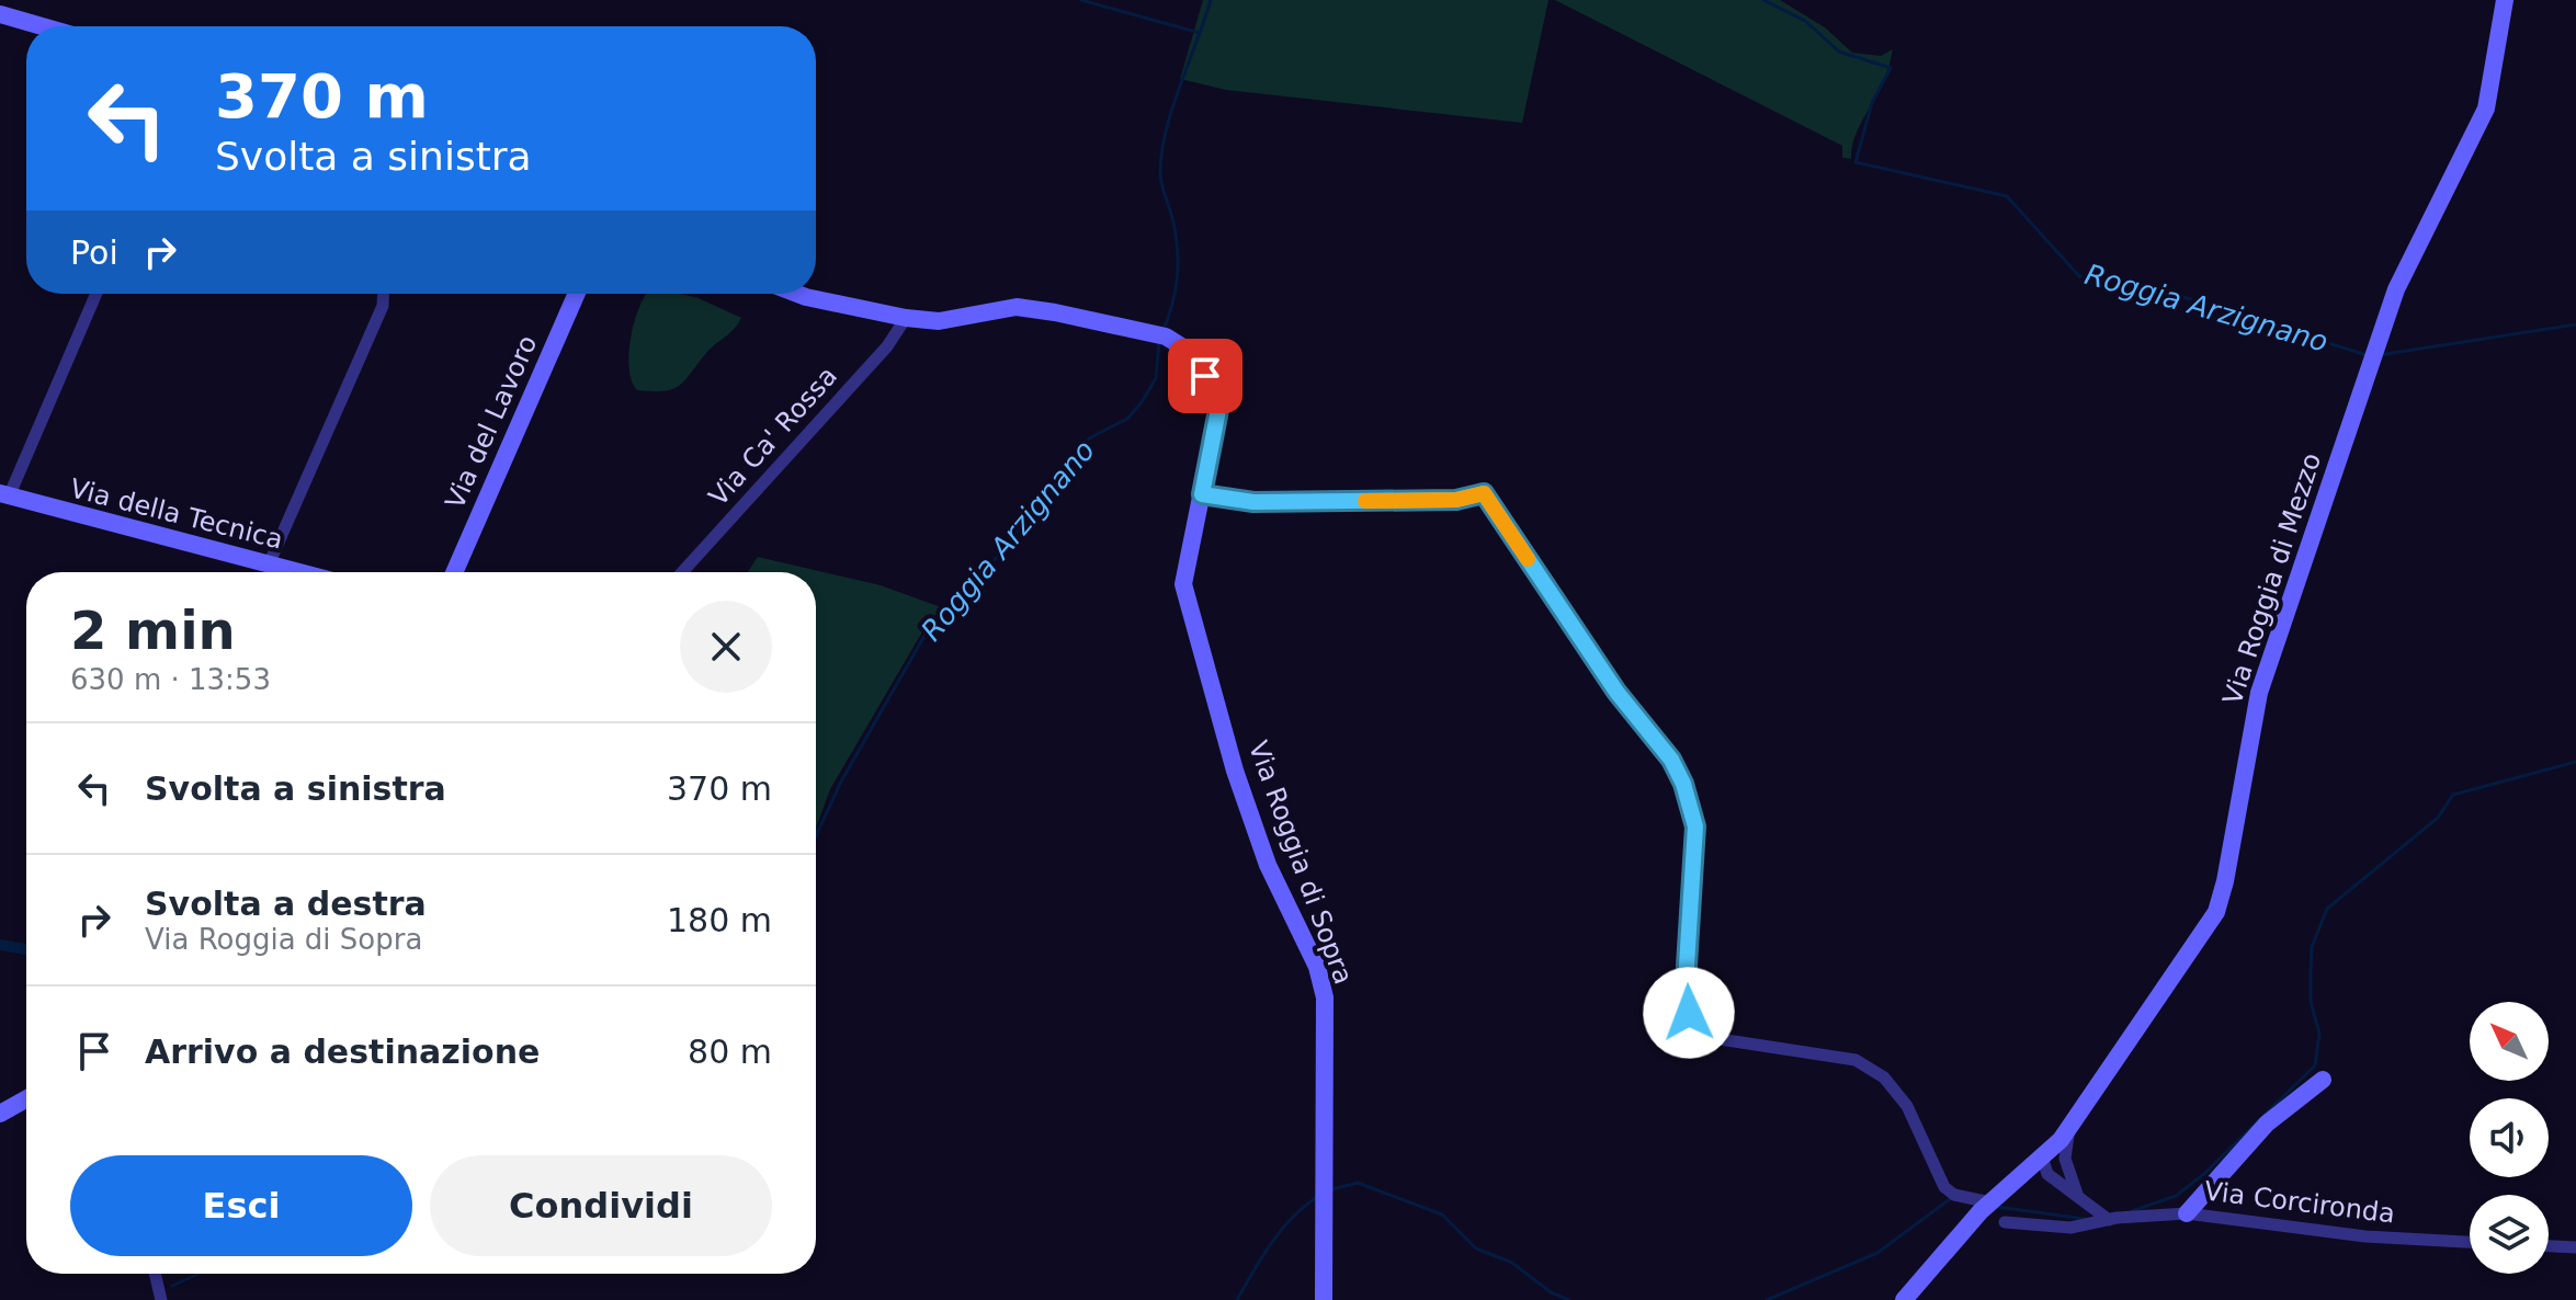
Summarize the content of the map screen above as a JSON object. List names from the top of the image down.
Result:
{
  "streets": {
    "street": [
      "Via del Lavoro",
      "Via Ca' Rossa",
      "Via della Tecnica",
      "Via Roggia di Mezzo",
      "Via Roggia di Sopra",
      "Via Corcironda"
    ]
  },
  "crossings": [
    ["Via Ca' Rossa", "Via Roggia di Sopra"]
  ],
  "water": ["Roggia Arzignano"],
  "north": "top left",
  "page": {
    "turn": ["370 m", "Svolta a sinistra"],
    "then": "Poi",
    "heading": ["2 min", "630 m · 13:53"],
    "list": [
      {
        "name": "Svolta a sinistra",
        "value": "370 m"
      },
      {
        "name": "Svolta a destra",
        "note": "Via Roggia di Sopra",
        "value": "180 m"
      },
      {
        "name": "Arrivo a destinazione",
        "value": "80 m"
      }
    ],
    "buttons": ["Esci", "Condividi"]
  }
}
